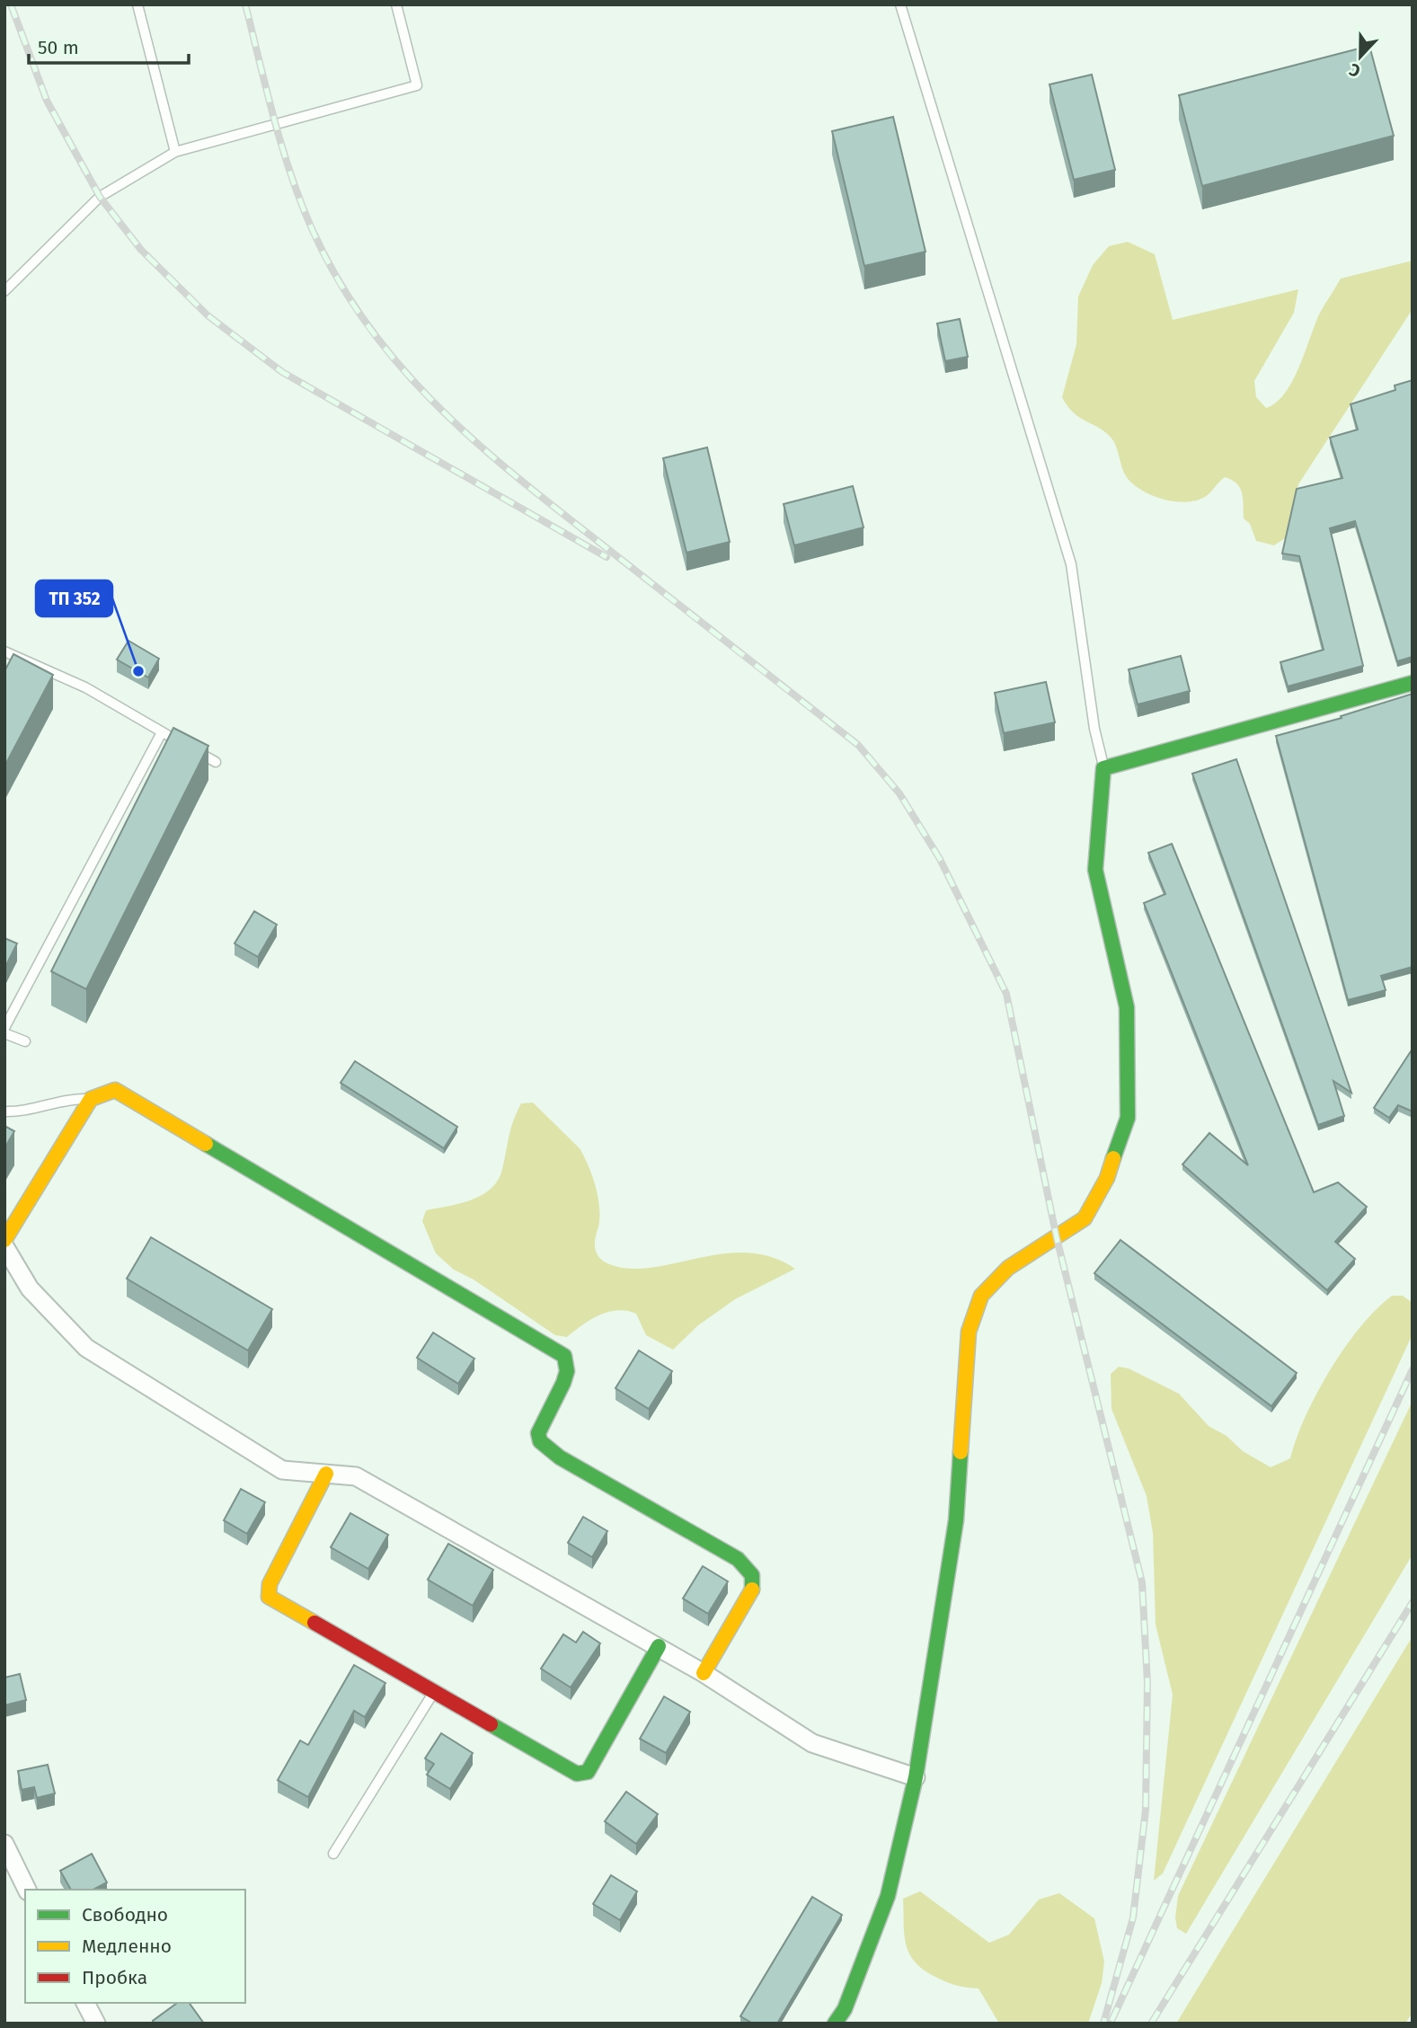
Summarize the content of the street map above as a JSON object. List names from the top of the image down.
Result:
{
  "places": ["ТП 352"],
  "legend": ["Свободно", "Медленно", "Пробка"],
  "scale_bar": "50 m",
  "north": "bottom"
}
